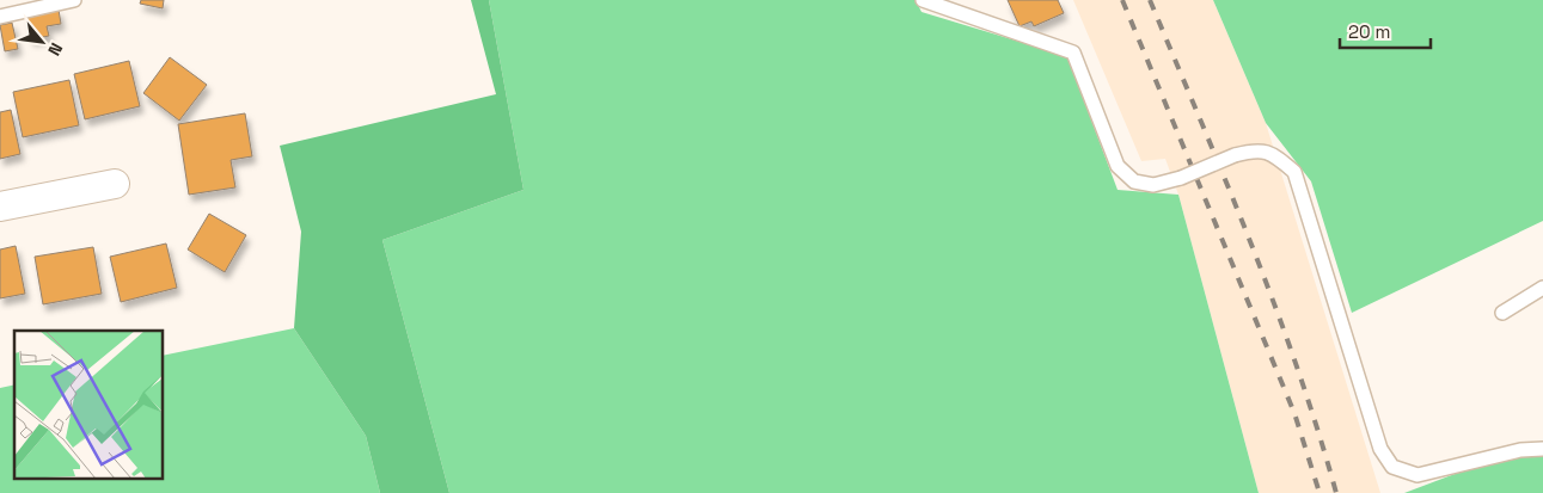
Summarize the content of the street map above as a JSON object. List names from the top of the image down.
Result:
{
  "scale_bar": "20 m",
  "north": "bottom right"
}
